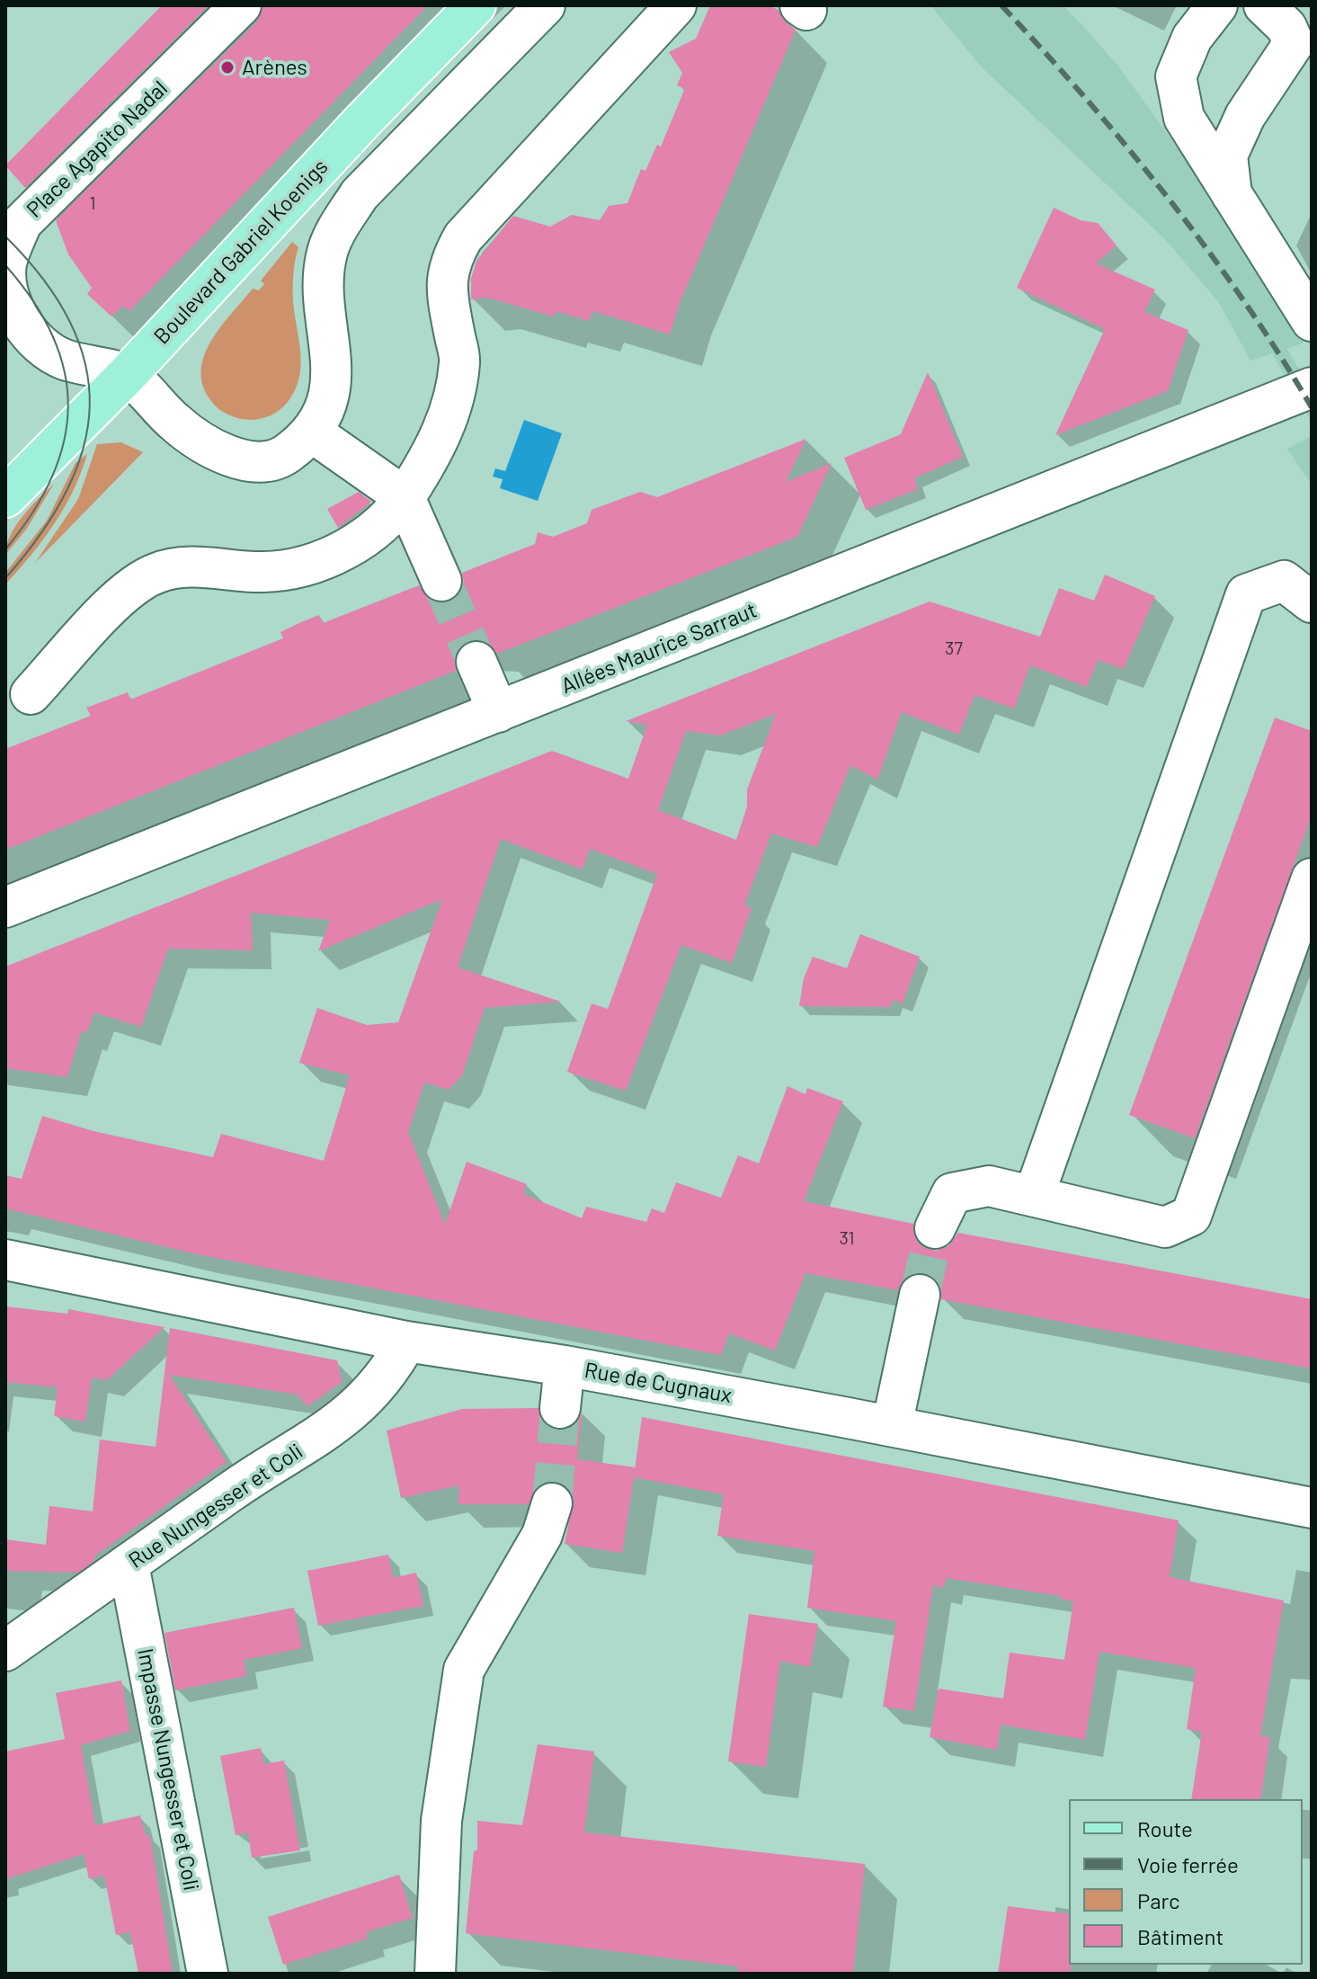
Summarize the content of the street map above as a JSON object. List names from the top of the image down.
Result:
{
  "streets": {
    "main road": ["Boulevard Gabriel Koenigs"],
    "street": [
      "Place Agapito Nadal",
      "Allées Maurice Sarraut",
      "Rue de Cugnaux",
      "Rue Nungesser et Coli",
      "Impasse Nungesser et Coli"
    ]
  },
  "crossings": [
    ["Place Agapito Nadal", "Boulevard Gabriel Koenigs"],
    ["Rue de Cugnaux", "Rue Nungesser et Coli"],
    ["Rue Nungesser et Coli", "Impasse Nungesser et Coli"]
  ],
  "places": ["Arènes"],
  "house_numbers": ["1", "37", "31"],
  "legend": [
    "Route",
    "Voie ferrée",
    "Parc",
    "Bâtiment"
  ]
}
